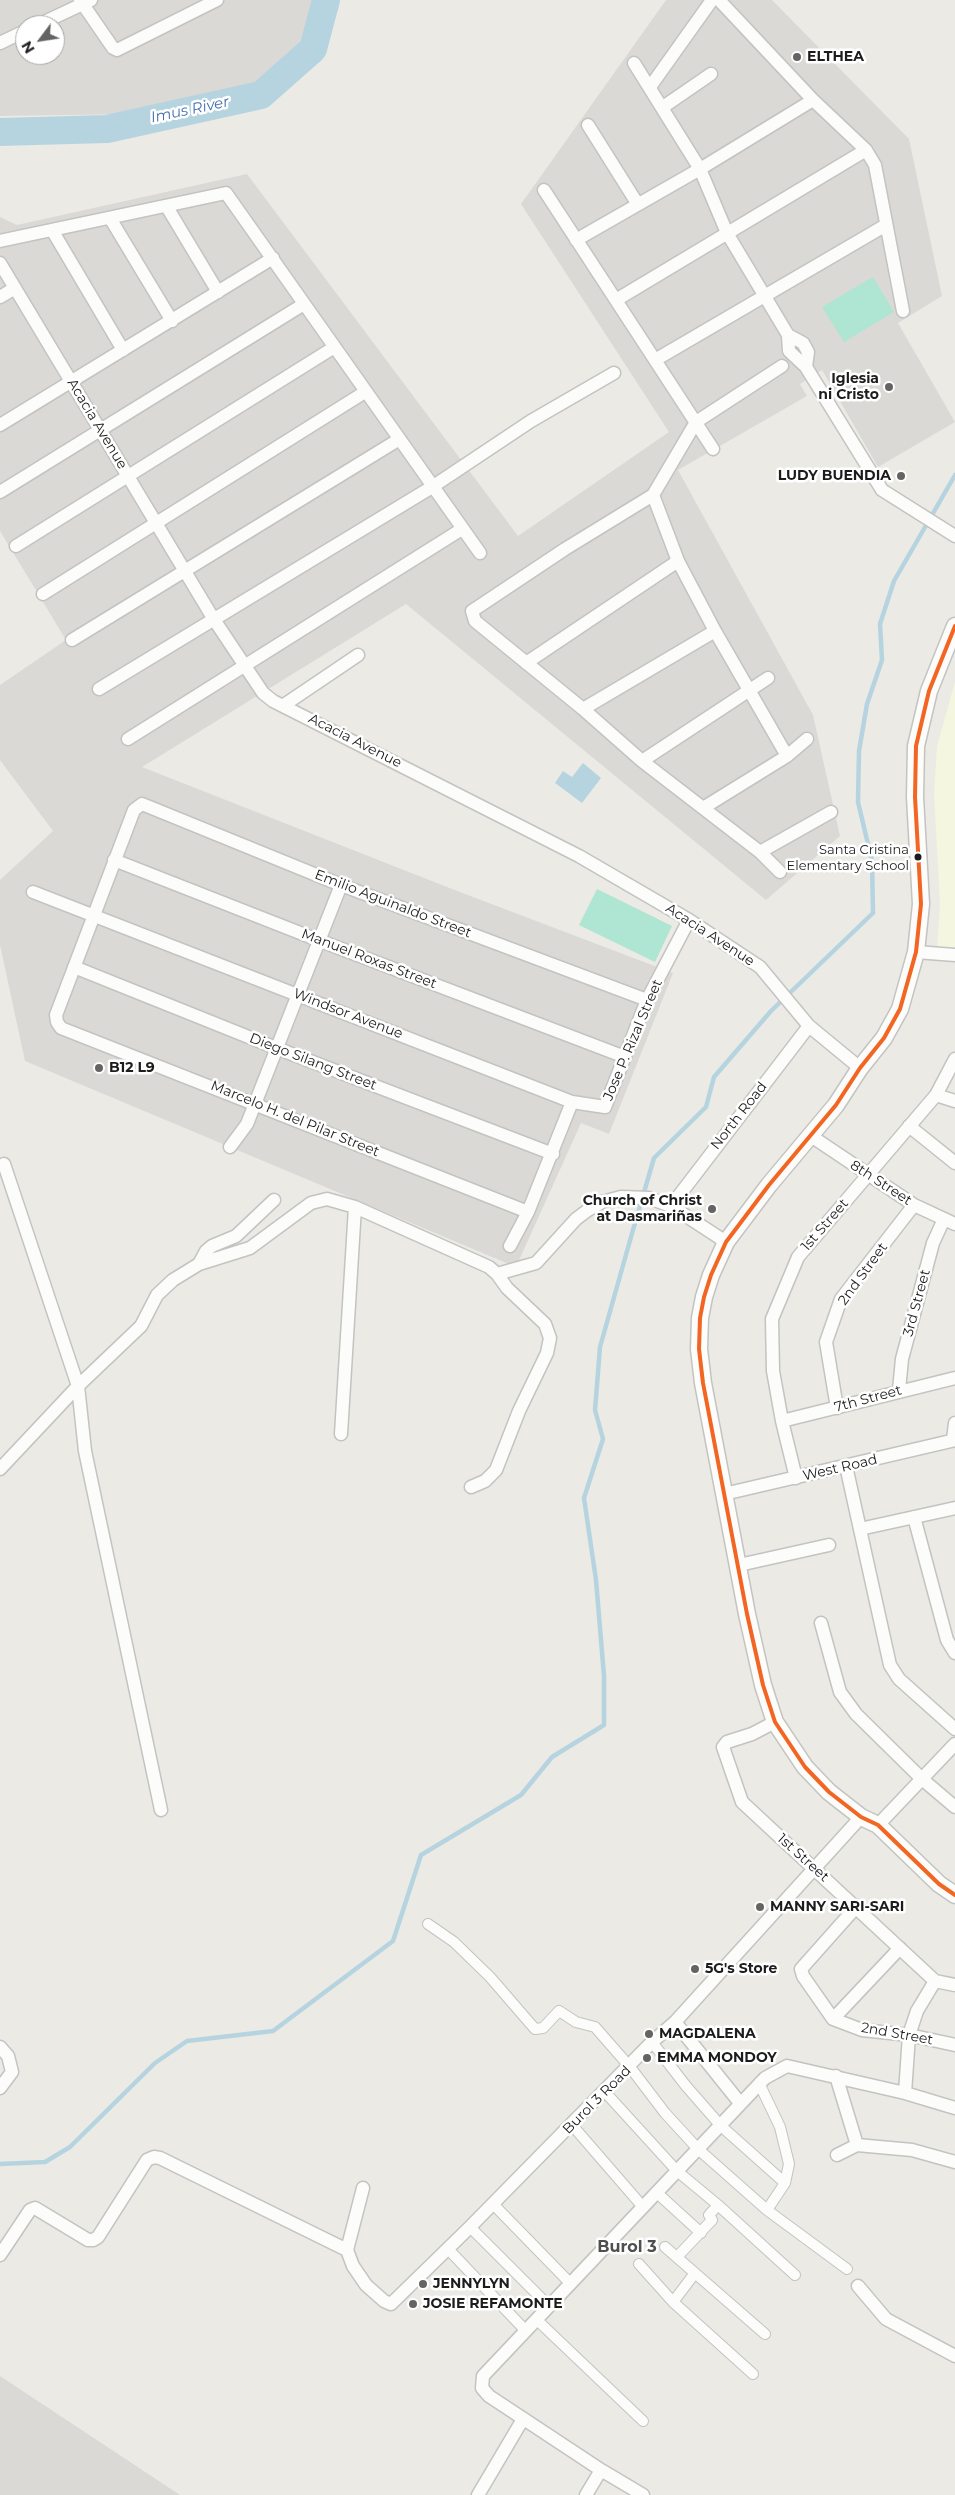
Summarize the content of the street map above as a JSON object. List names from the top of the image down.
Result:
{
  "streets": {
    "street": [
      "Acacia Avenue",
      "Emilio Aguinaldo Street",
      "Manuel Roxas Street",
      "Windsor Avenue",
      "Jose P. Rizal Street",
      "Diego Silang Street",
      "North Road",
      "Marcelo H. del Pilar Street",
      "8th Street",
      "1st Street",
      "2nd Street",
      "3rd Street",
      "7th Street",
      "West Road",
      "Burol 3 Road"
    ]
  },
  "crossings": [
    ["Acacia Avenue", "Jose P. Rizal Street"],
    ["Acacia Avenue", "North Road"],
    ["Emilio Aguinaldo Street", "Manuel Roxas Street"],
    ["Emilio Aguinaldo Street", "Jose P. Rizal Street"],
    ["Manuel Roxas Street", "Jose P. Rizal Street"],
    ["Windsor Avenue", "Jose P. Rizal Street"],
    ["Diego Silang Street", "Marcelo H. del Pilar Street"],
    ["8th Street", "1st Street"],
    ["8th Street", "2nd Street"],
    ["8th Street", "3rd Street"],
    ["1st Street", "7th Street"],
    ["1st Street", "West Road"],
    ["1st Street", "Burol 3 Road"],
    ["2nd Street", "7th Street"],
    ["3rd Street", "7th Street"]
  ],
  "districts": ["Burol 3"],
  "water": ["Imus River"],
  "places": [
    "ELTHEA",
    "Iglesia ni Cristo",
    "LUDY BUENDIA",
    "Santa Cristina Elementary School",
    "B12 L9",
    "Church of Christ at Dasmariñas",
    "MANNY SARI-SARI",
    "5G's Store",
    "MAGDALENA",
    "EMMA MONDOY",
    "JENNYLYN",
    "JOSIE REFAMONTE"
  ],
  "north": "bottom left"
}
